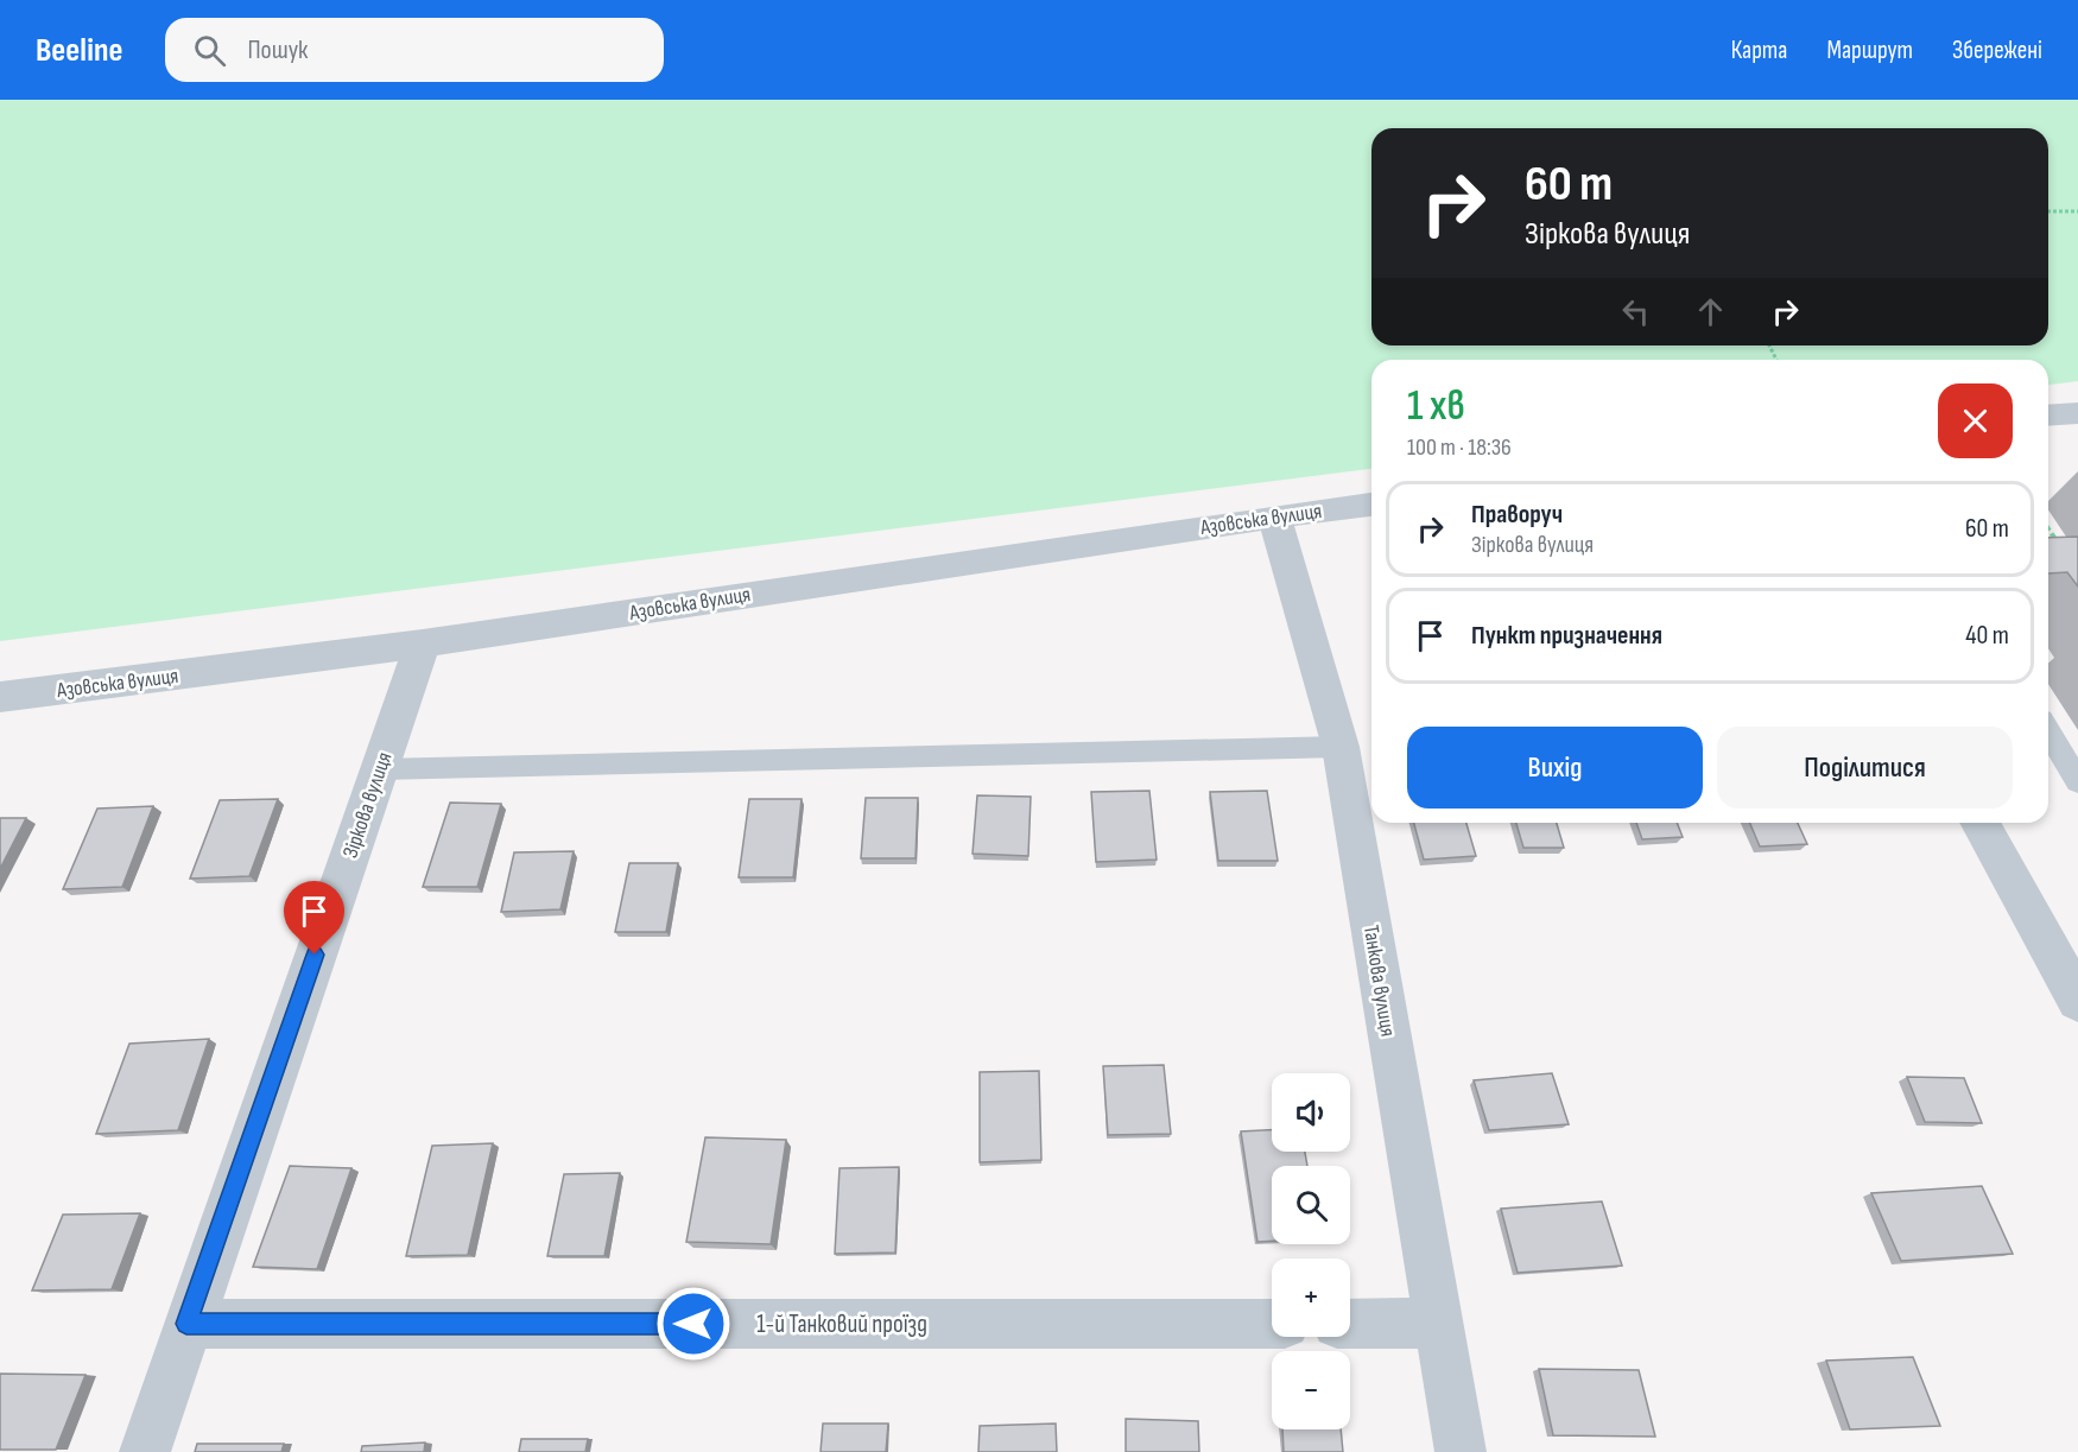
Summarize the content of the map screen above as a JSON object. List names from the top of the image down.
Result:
{
  "streets": {
    "street": [
      "Азовська вулиця",
      "Зіркова вулиця",
      "Танкова вулиця",
      "1-й Танковий проїзд"
    ]
  },
  "crossings": [
    ["Азовська вулиця", "Зіркова вулиця"],
    ["Азовська вулиця", "Танкова вулиця"],
    ["Зіркова вулиця", "1-й Танковий проїзд"]
  ],
  "page": {
    "header": "Beeline",
    "search": "Пошук",
    "nav": ["Карта", "Маршрут", "Збережені"],
    "turn": ["60 m", "Зіркова вулиця"],
    "heading": ["1 хв", "100 m · 18:36"],
    "list": [
      {
        "name": "Праворуч",
        "note": "Зіркова вулиця",
        "value": "60 m"
      },
      {
        "name": "Пункт призначення",
        "value": "40 m"
      }
    ],
    "buttons": ["Вихід", "Поділитися"],
    "map_buttons": ["+", "−"]
  }
}
